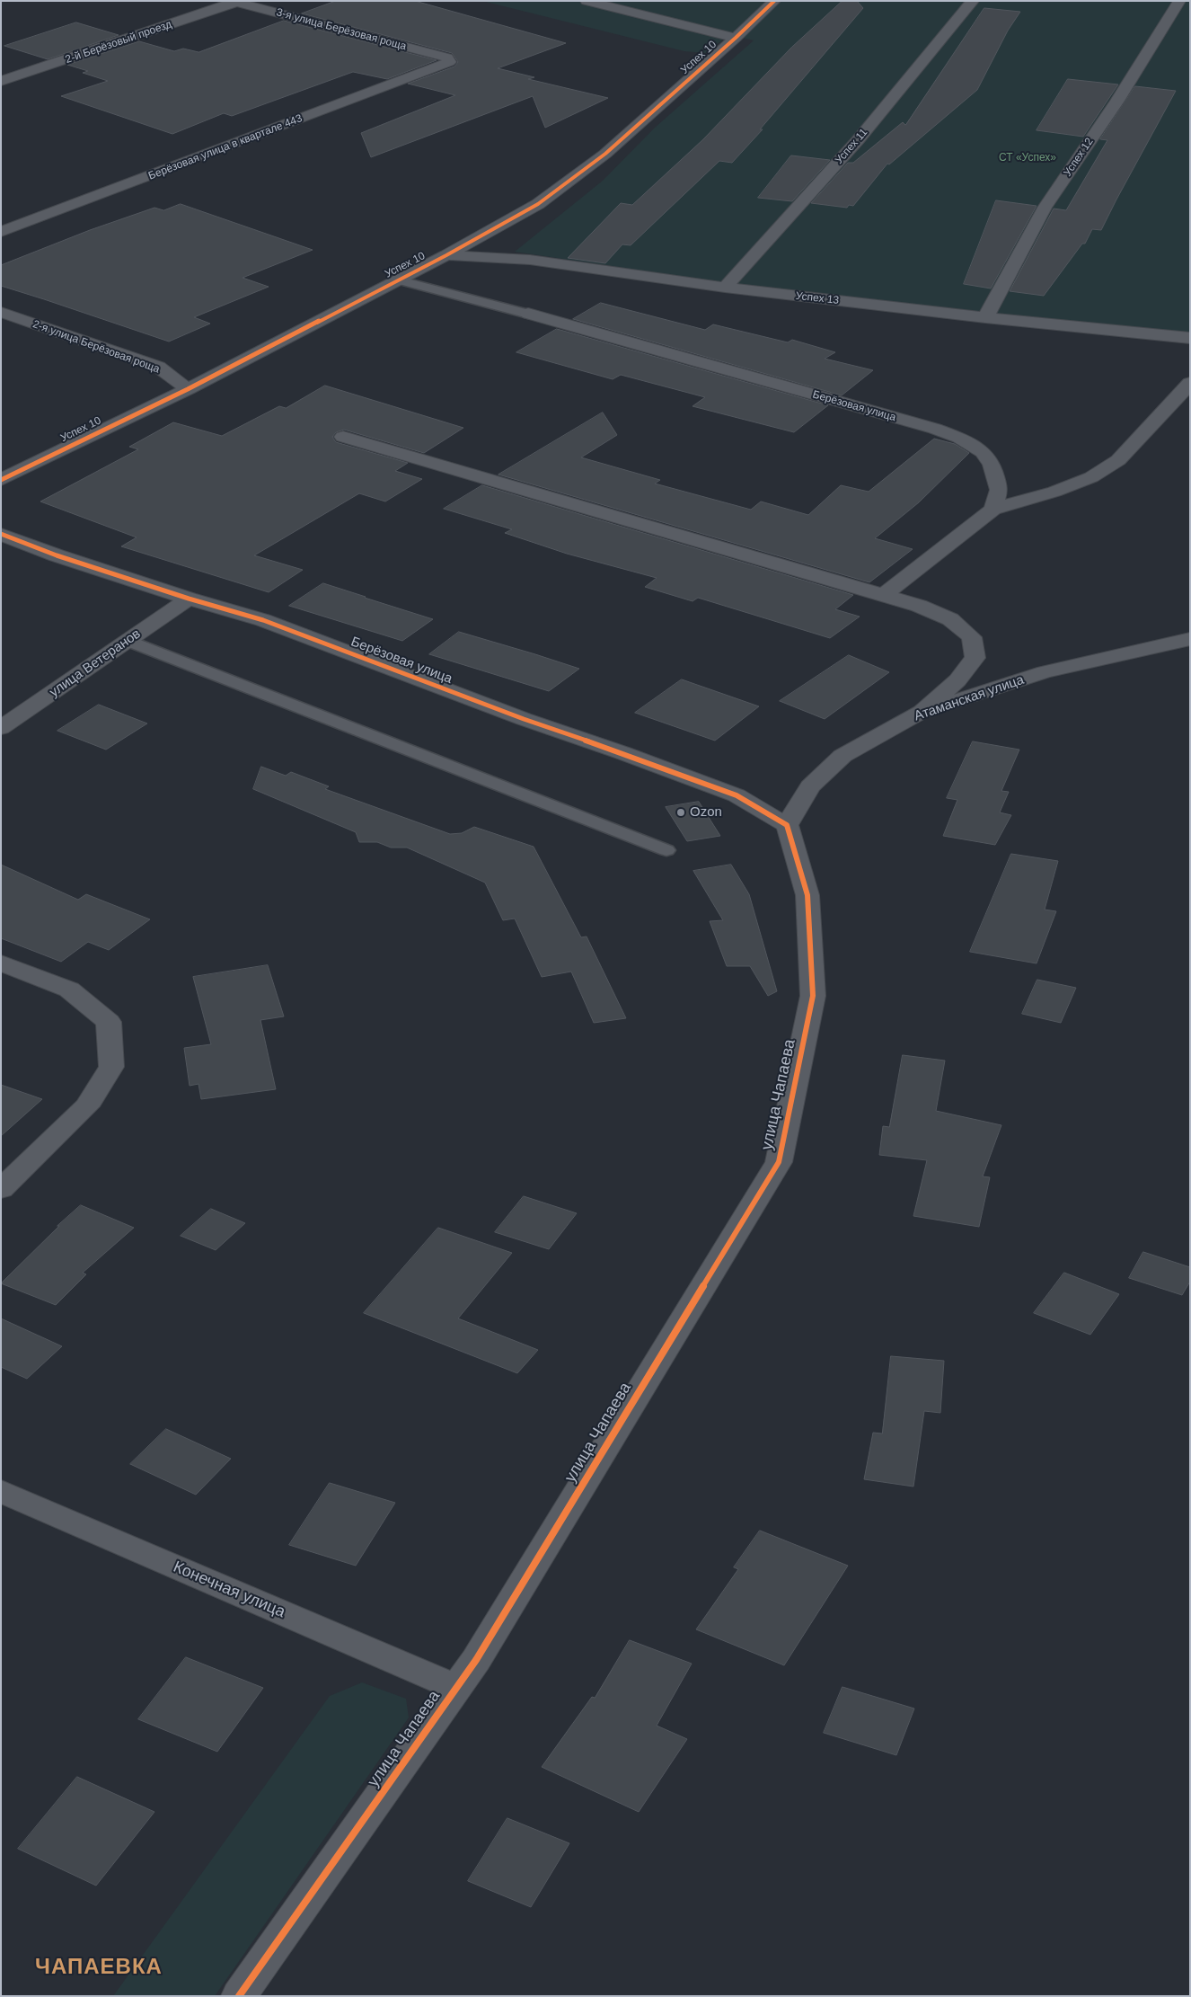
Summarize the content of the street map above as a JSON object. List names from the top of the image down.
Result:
{
  "streets": {
    "street": [
      "3-я улица Берёзовая роща",
      "2-й Берёзовый проезд",
      "Успех 10",
      "Успех 11",
      "Берёзовая улица в квартале 443",
      "Успех 12",
      "Успех 13",
      "2-я улица Берёзовая роща",
      "Берёзовая улица",
      "улица Ветеранов",
      "Атаманская улица",
      "улица Чапаева",
      "Конечная улица"
    ]
  },
  "crossings": [
    ["3-я улица Берёзовая роща", "2-й Берёзовый проезд"],
    ["3-я улица Берёзовая роща", "Берёзовая улица в квартале 443"],
    ["Успех 10", "Успех 13"],
    ["Успех 10", "2-я улица Берёзовая роща"],
    ["Успех 11", "Успех 13"],
    ["Успех 12", "Успех 13"],
    ["Берёзовая улица", "улица Ветеранов"],
    ["Берёзовая улица", "Атаманская улица"],
    ["Берёзовая улица", "улица Чапаева"],
    ["Атаманская улица", "улица Чапаева"],
    ["улица Чапаева", "Конечная улица"]
  ],
  "districts": ["ЧАПАЕВКА"],
  "parks": ["СТ «Успех»"],
  "places": ["Ozon"]
}
